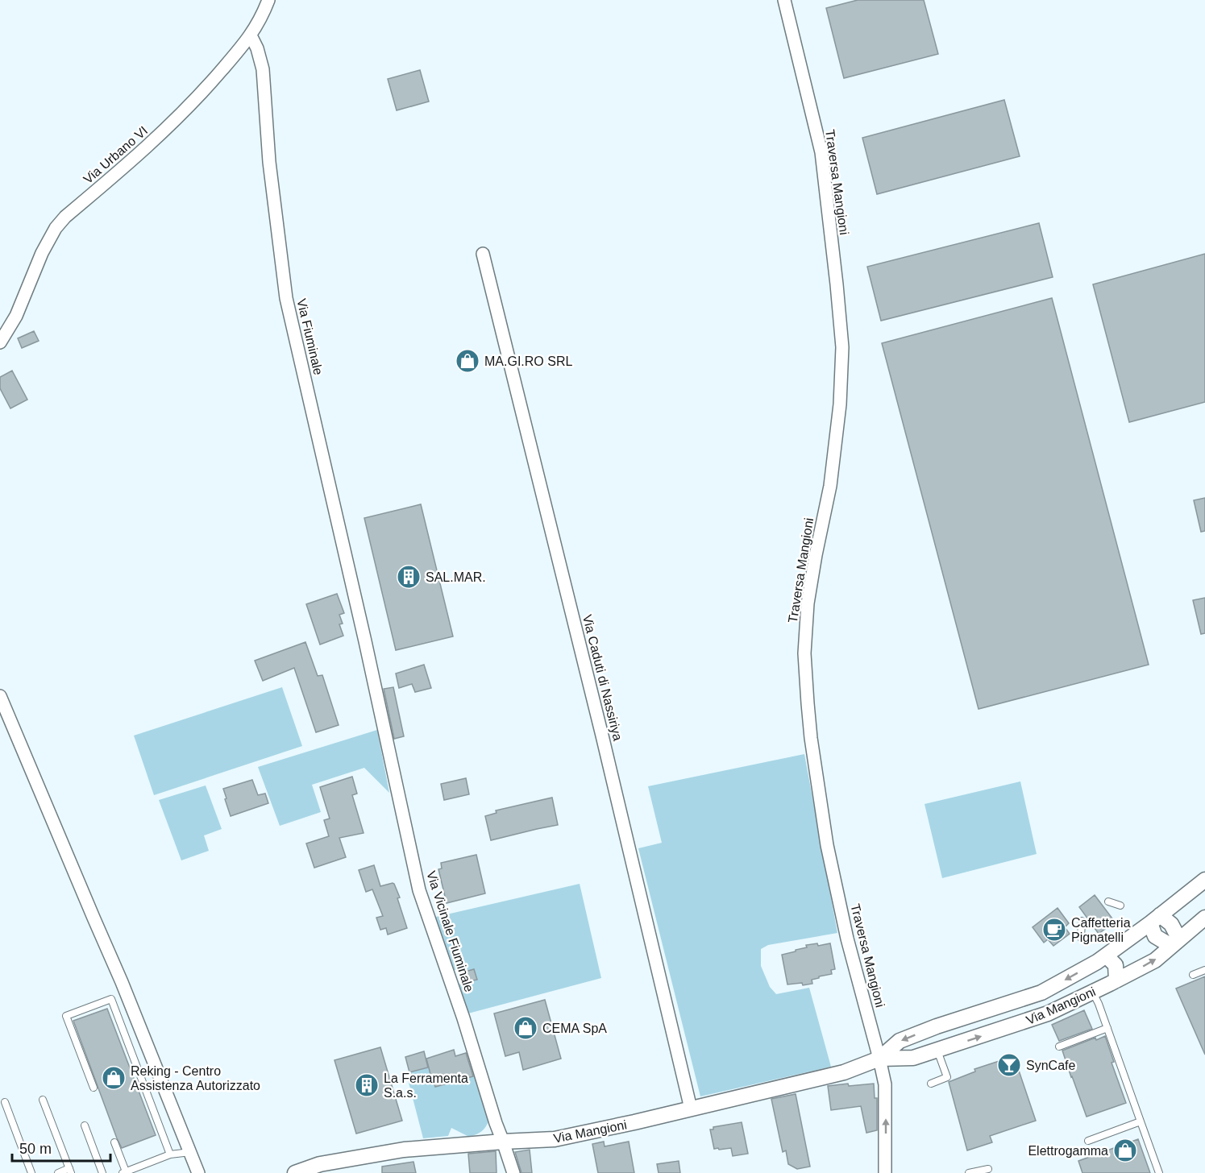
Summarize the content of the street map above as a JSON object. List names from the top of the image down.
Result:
{
  "streets": {
    "street": [
      "Via Urbano VI",
      "Traversa Mangioni",
      "Via Fiuminale",
      "Via Caduti di Nassiriya",
      "Via Vicinale Fiuminale",
      "Via Mangioni"
    ]
  },
  "crossings": [
    ["Via Urbano VI", "Via Fiuminale"],
    ["Traversa Mangioni", "Via Mangioni"],
    ["Via Fiuminale", "Via Vicinale Fiuminale"],
    ["Via Caduti di Nassiriya", "Via Mangioni"],
    ["Via Vicinale Fiuminale", "Via Mangioni"]
  ],
  "places": {
    "shop": [
      "MA.GI.RO SRL",
      "CEMA SpA",
      "Reking - Centro Assistenza Autorizzato",
      "Elettrogamma"
    ],
    "building": ["SAL.MAR.", "La Ferramenta S.a.s."],
    "cafe": ["Caffetteria Pignatelli"],
    "bar": ["SynCafe"]
  },
  "scale_bar": "50 m"
}
